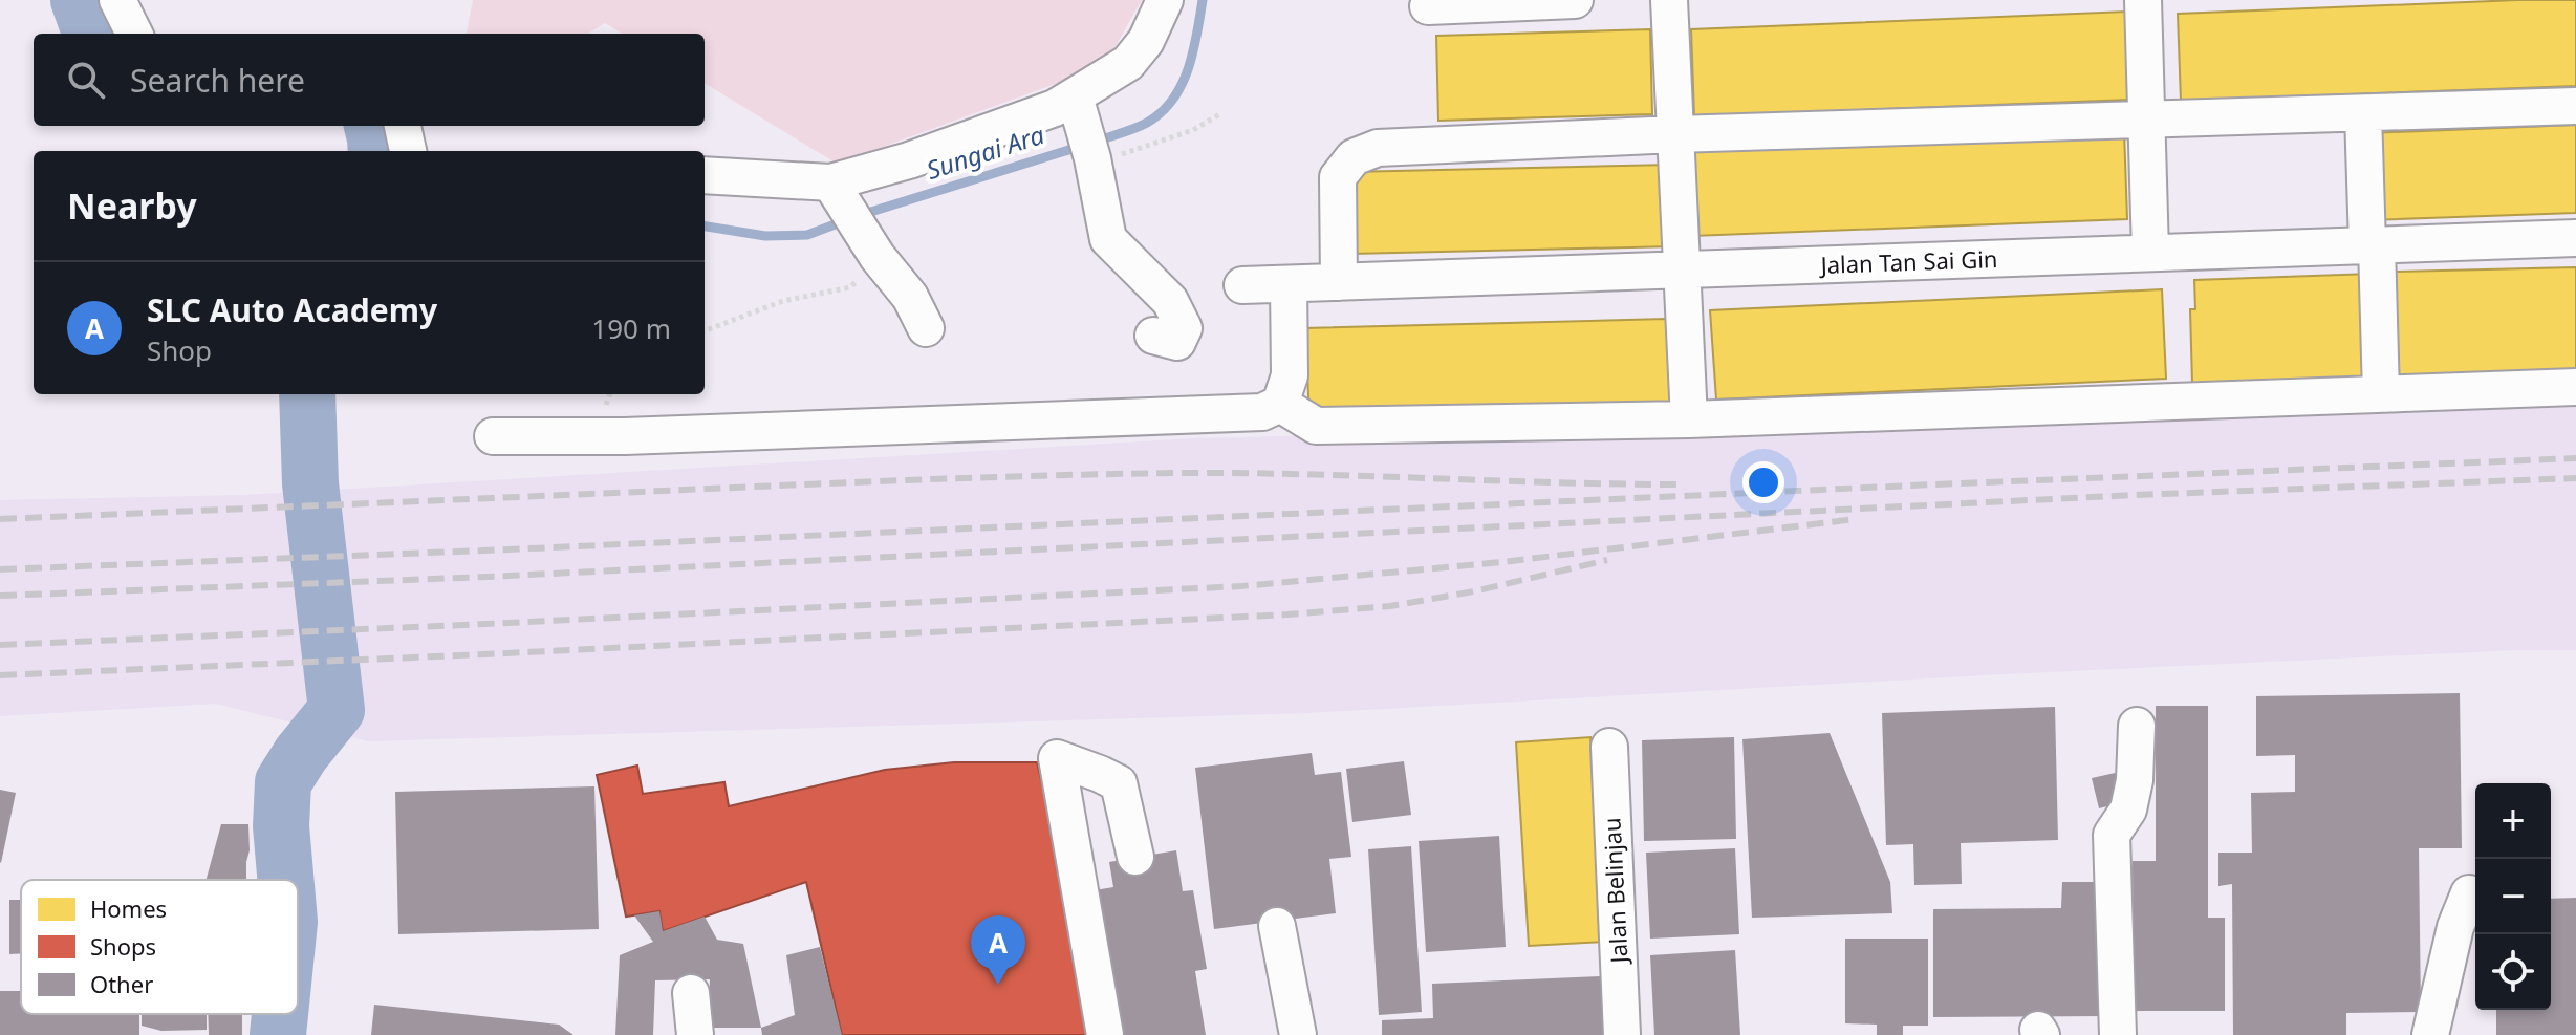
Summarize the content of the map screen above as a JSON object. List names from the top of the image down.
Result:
{
  "streets": {
    "street": ["Jalan Tan Sai Gin", "Jalan Belinjau"]
  },
  "water": ["Sungai Ara"],
  "legend": ["Homes", "Shops", "Other"],
  "page": {
    "search": "Search here",
    "heading": "Nearby",
    "list": [
      {
        "mark": "A",
        "name": "SLC Auto Academy",
        "note": "Shop",
        "value": "190 m"
      }
    ],
    "map_buttons": ["+", "−"],
    "pins": "A"
  }
}
